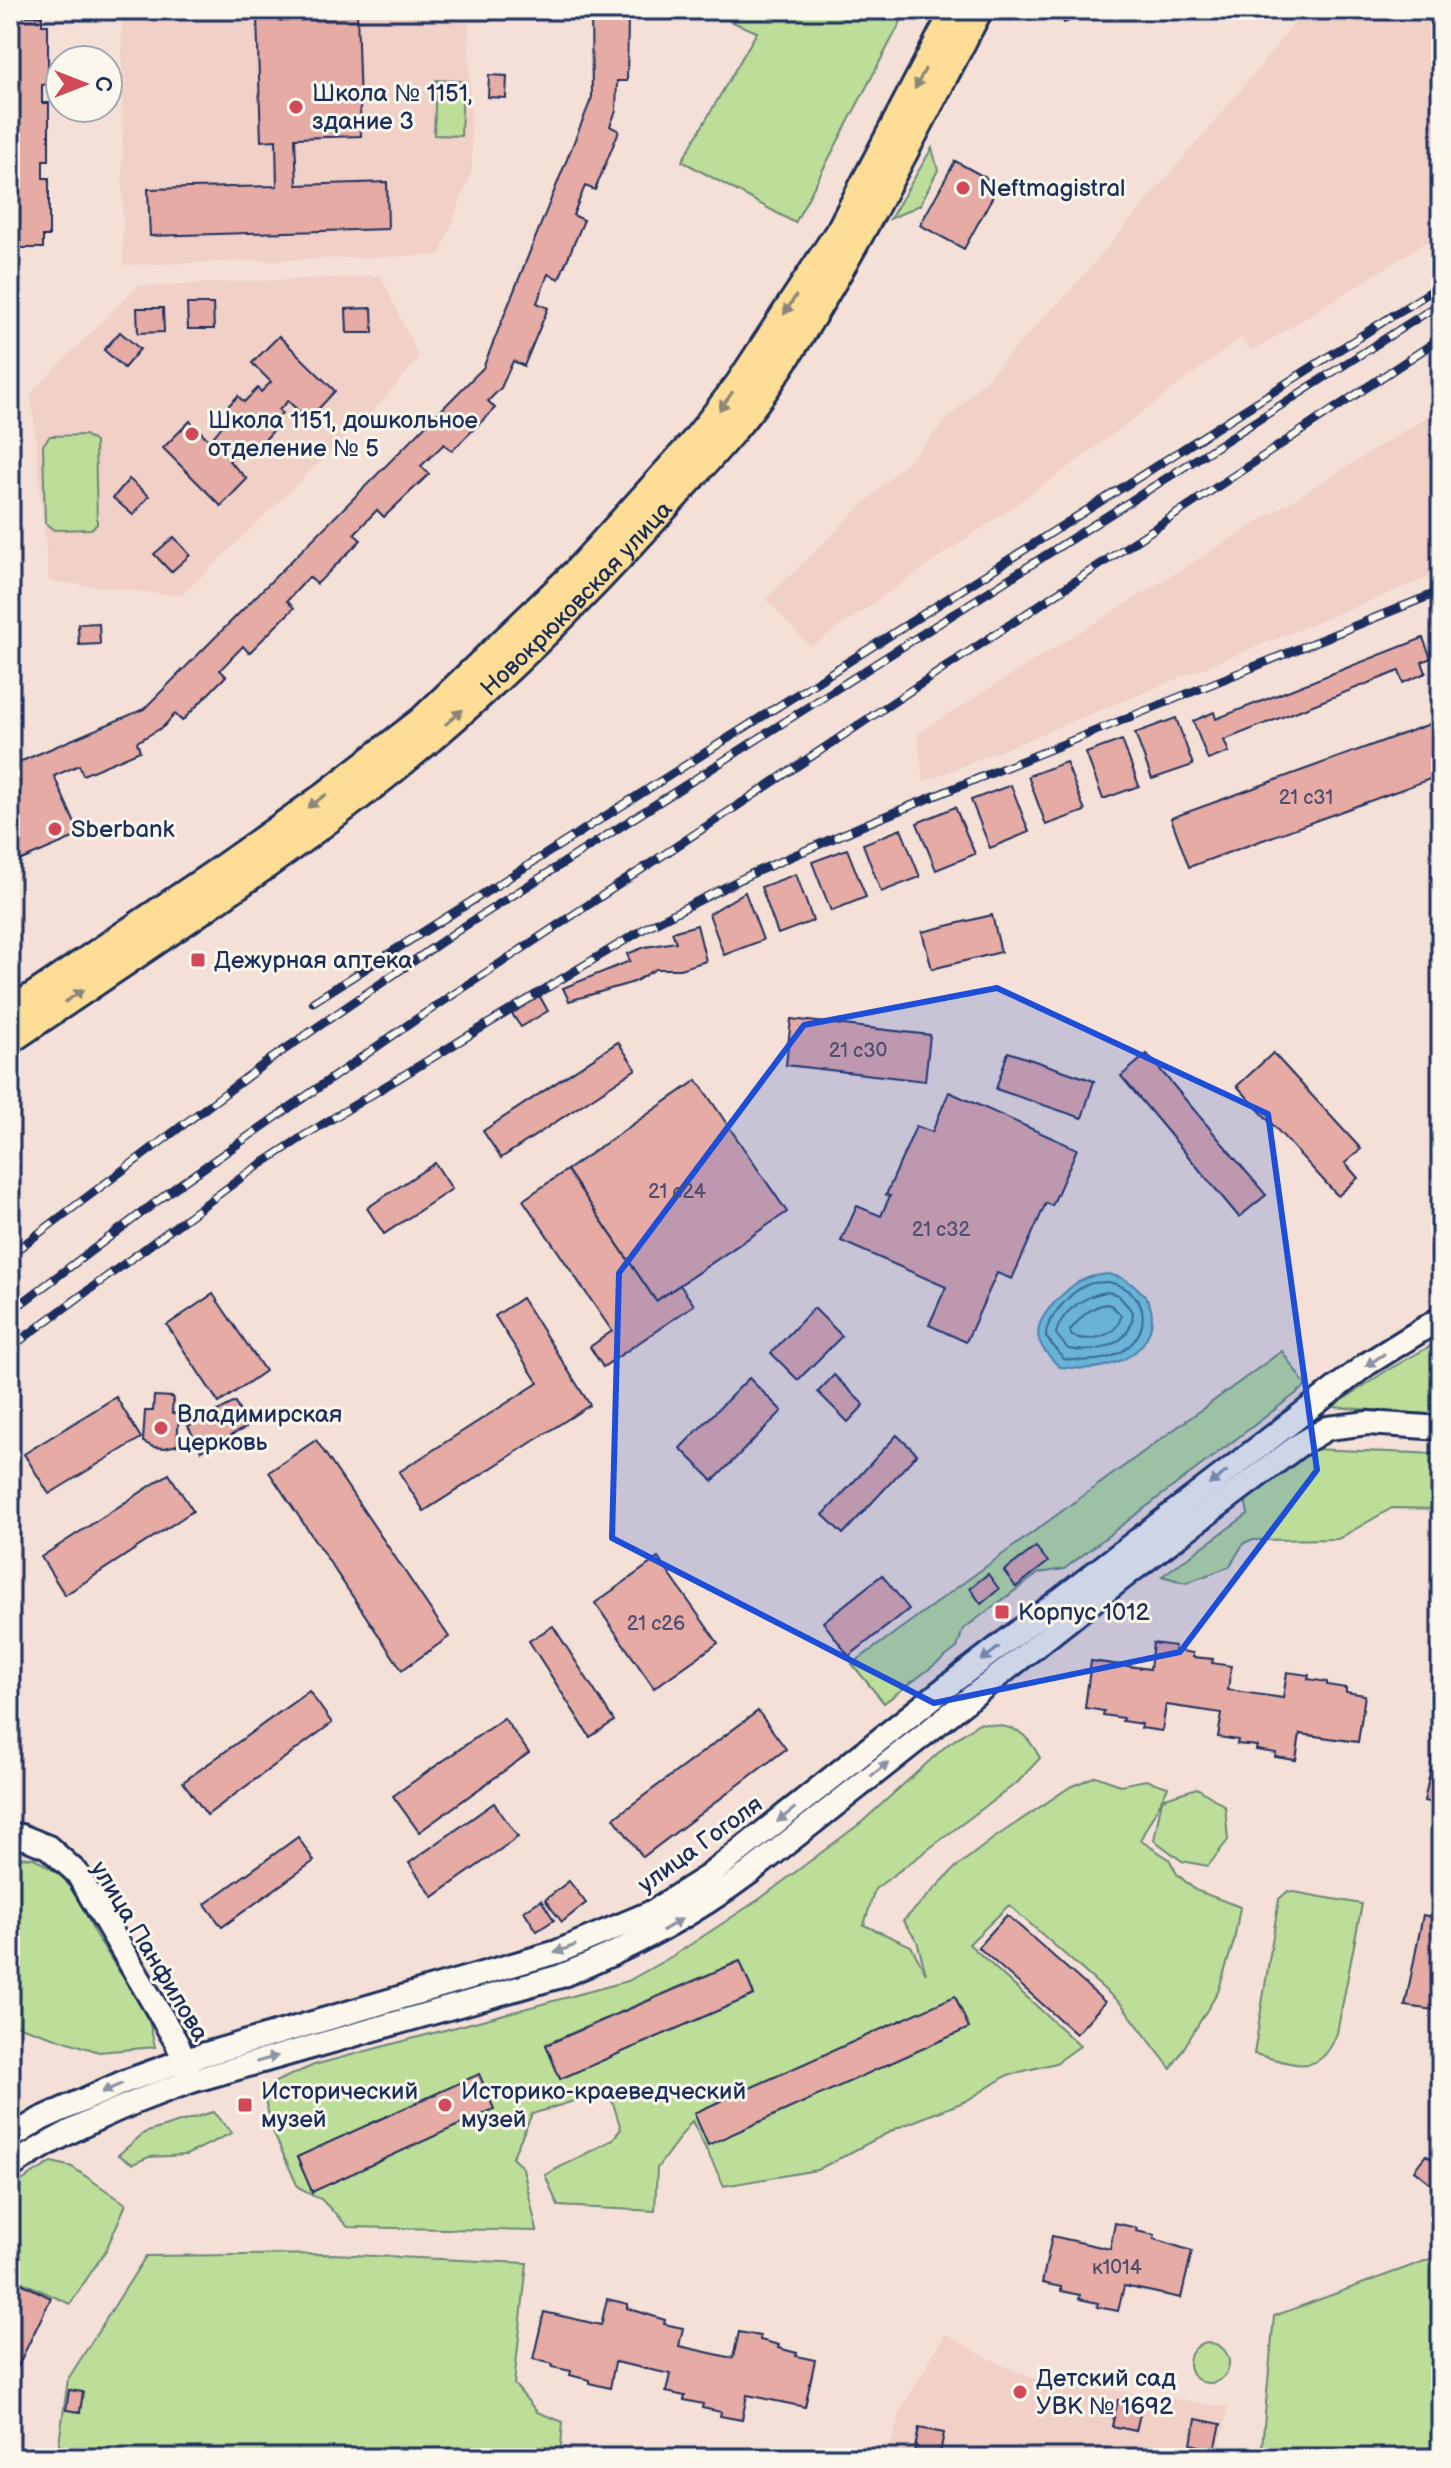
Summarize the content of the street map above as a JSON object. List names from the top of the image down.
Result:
{
  "streets": {
    "main road": ["Новокрюковская улица"],
    "street": ["улица Гоголя", "улица Панфилова"]
  },
  "crossings": [
    ["улица Гоголя", "улица Панфилова"]
  ],
  "places": {
    "other": [
      "Школа № 1151, здание 3",
      "Neftmagistral",
      "Школа 1151, дошкольное отделение № 5",
      "Sberbank",
      "Владимирская церковь",
      "Историко-краеведческий музей",
      "Детский сад УВК № 1692"
    ],
    "transit": ["Дежурная аптека", "Корпус 1012", "Исторический музей"]
  },
  "house_numbers": [
    "21 с31",
    "21 с30",
    "21 с24",
    "21 с32",
    "21 с26",
    "к1014"
  ],
  "north": "right"
}
